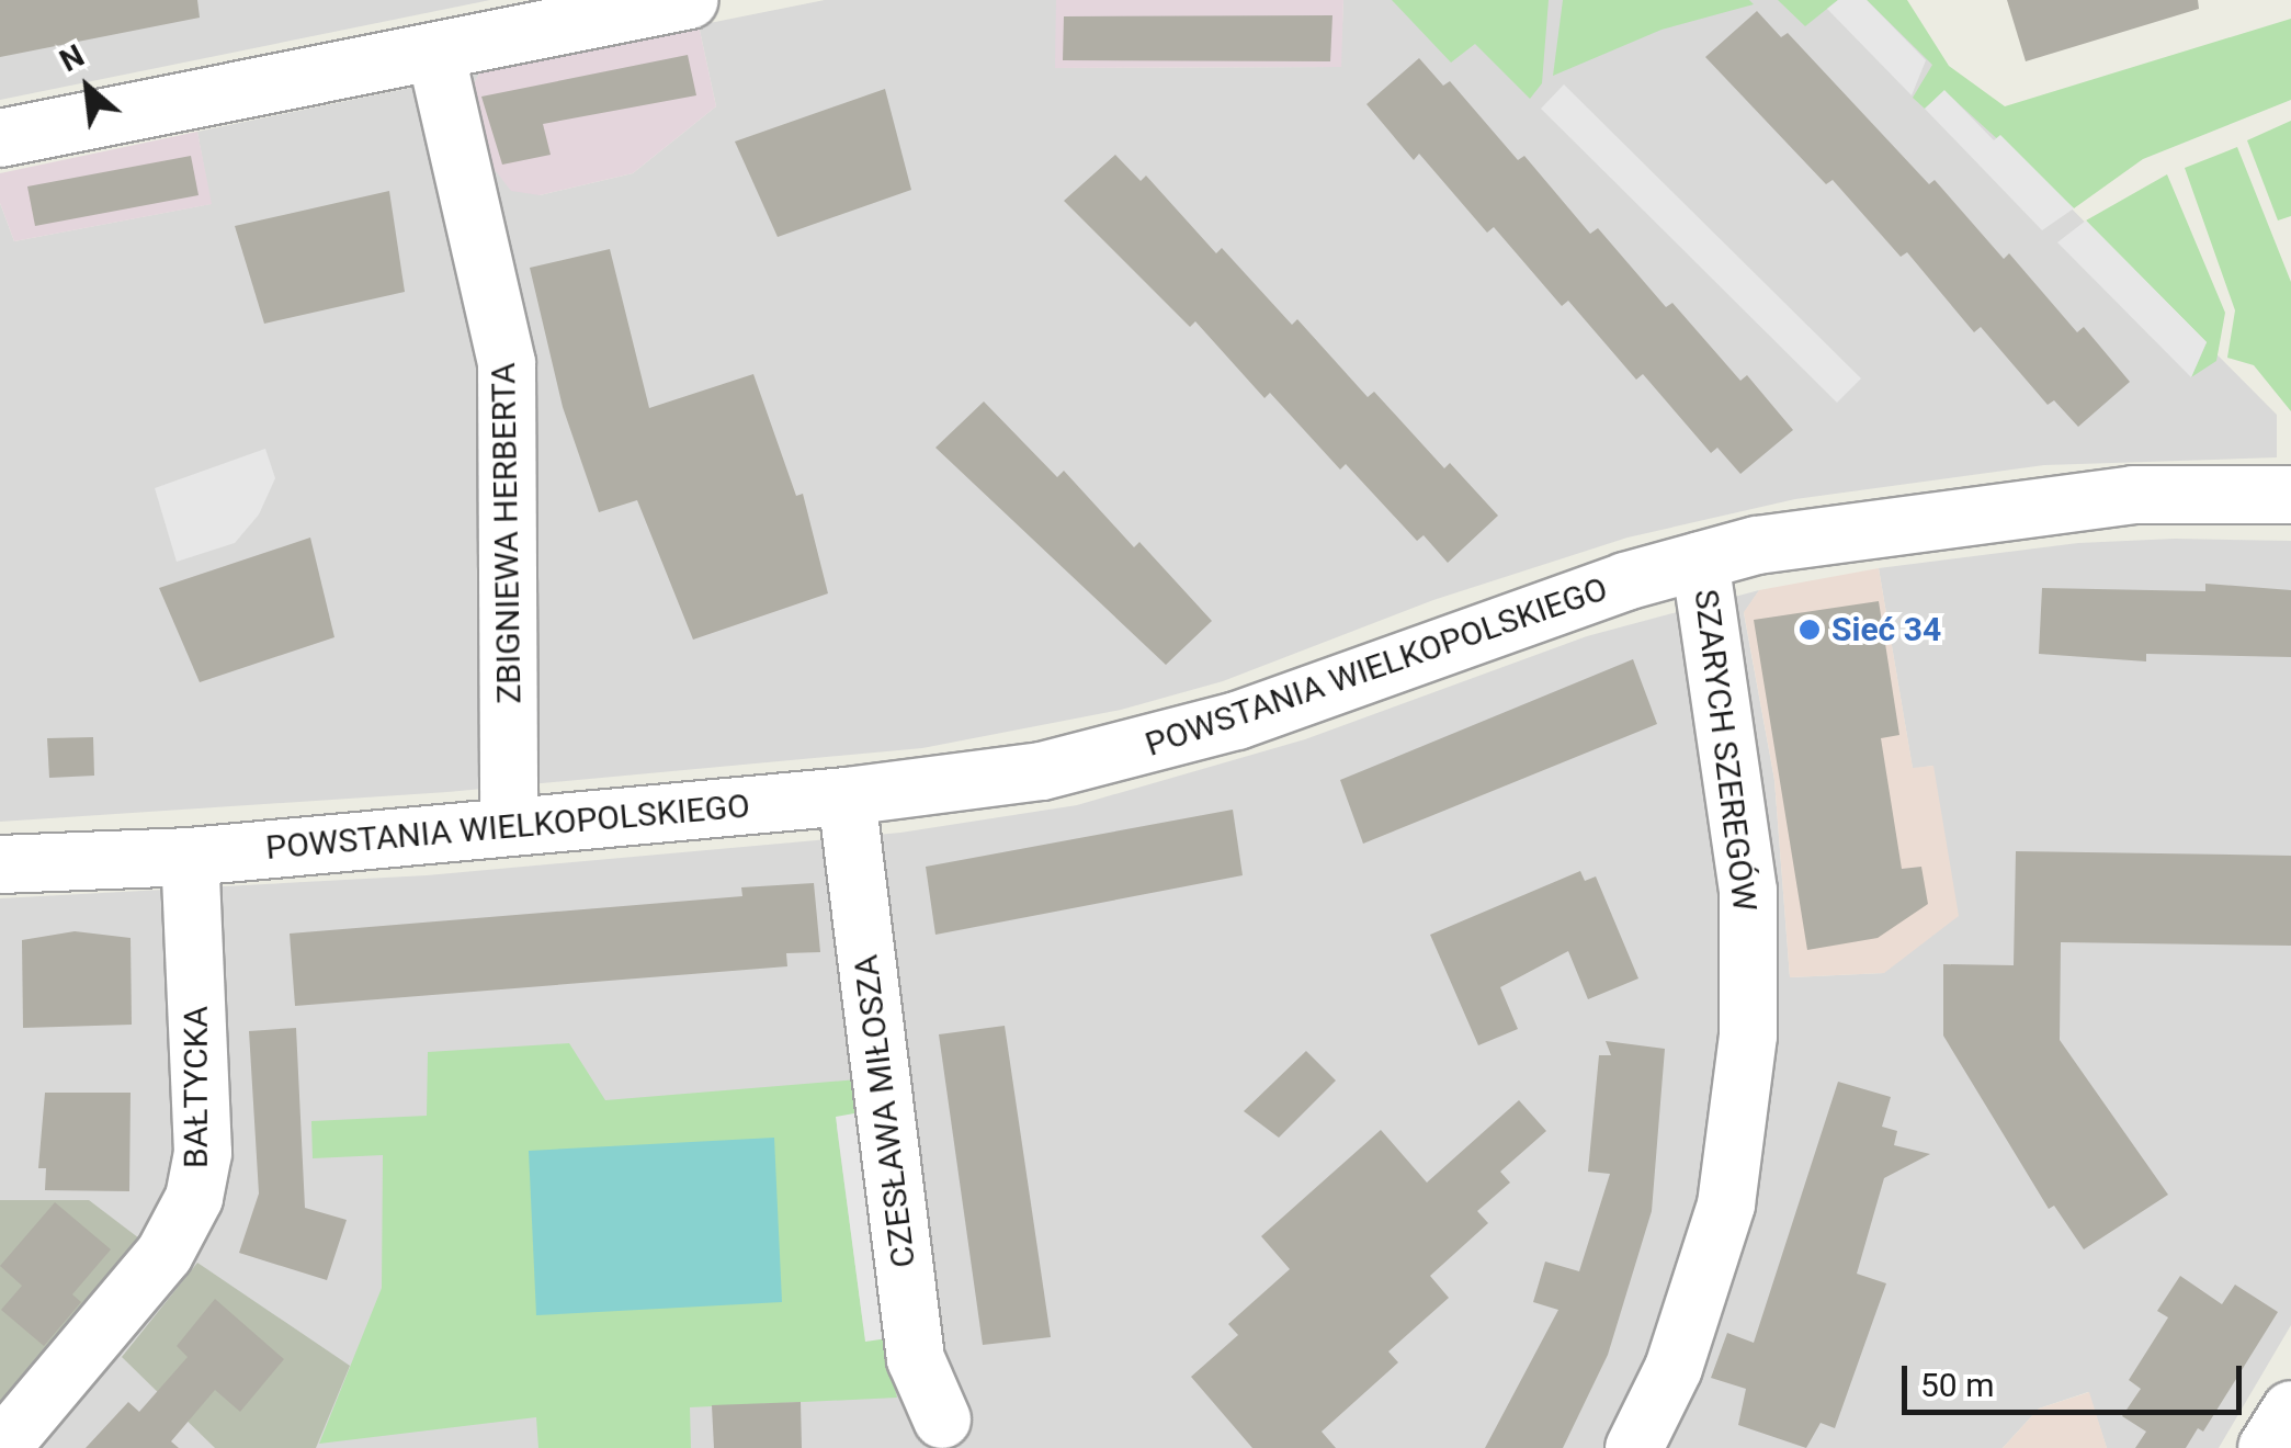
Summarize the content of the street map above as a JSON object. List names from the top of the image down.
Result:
{
  "streets": {
    "street": [
      "ZBIGNIEWA HERBERTA",
      "POWSTANIA WIELKOPOLSKIEGO",
      "SZARYCH SZEREGÓW",
      "BAŁTYCKA",
      "CZESŁAWA MIŁOSZA"
    ]
  },
  "crossings": [
    ["ZBIGNIEWA HERBERTA", "POWSTANIA WIELKOPOLSKIEGO"],
    ["POWSTANIA WIELKOPOLSKIEGO", "SZARYCH SZEREGÓW"],
    ["POWSTANIA WIELKOPOLSKIEGO", "BAŁTYCKA"],
    ["POWSTANIA WIELKOPOLSKIEGO", "CZESŁAWA MIŁOSZA"]
  ],
  "places": ["Sieć 34"],
  "scale_bar": "50 m",
  "north": "top left"
}
